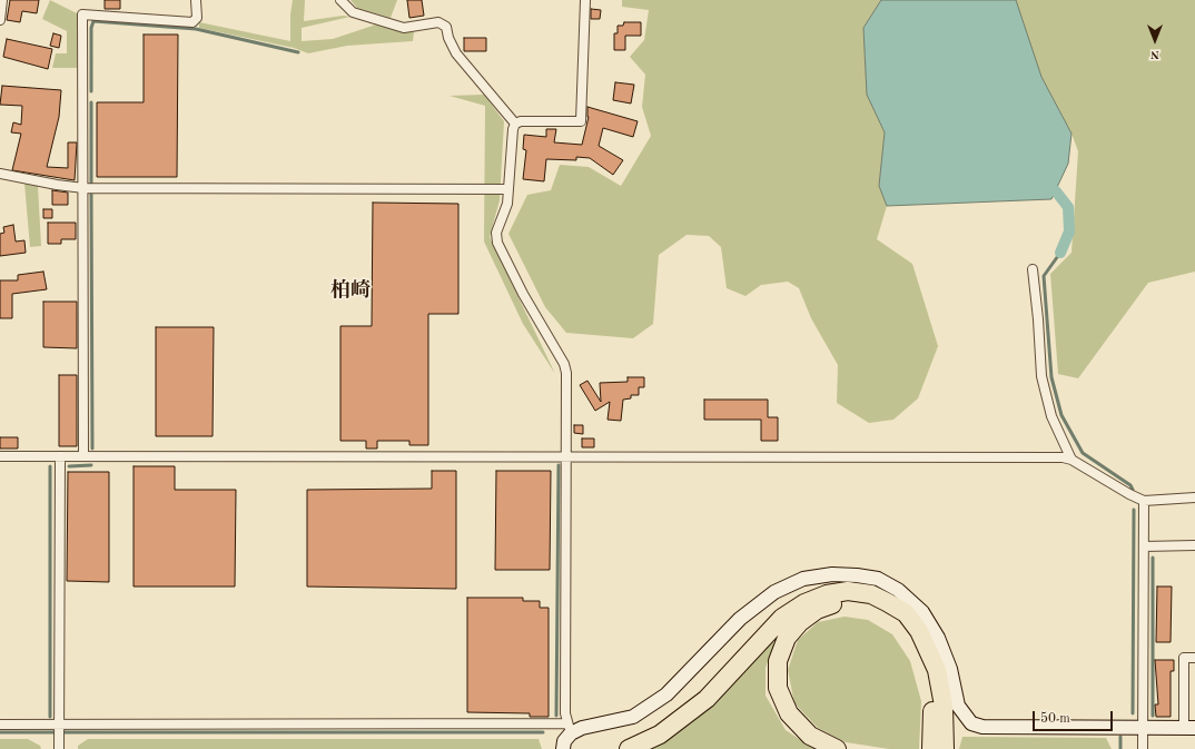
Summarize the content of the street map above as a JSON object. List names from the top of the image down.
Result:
{
  "districts": ["柏崎"],
  "scale_bar": "50 m",
  "north": "bottom"
}
